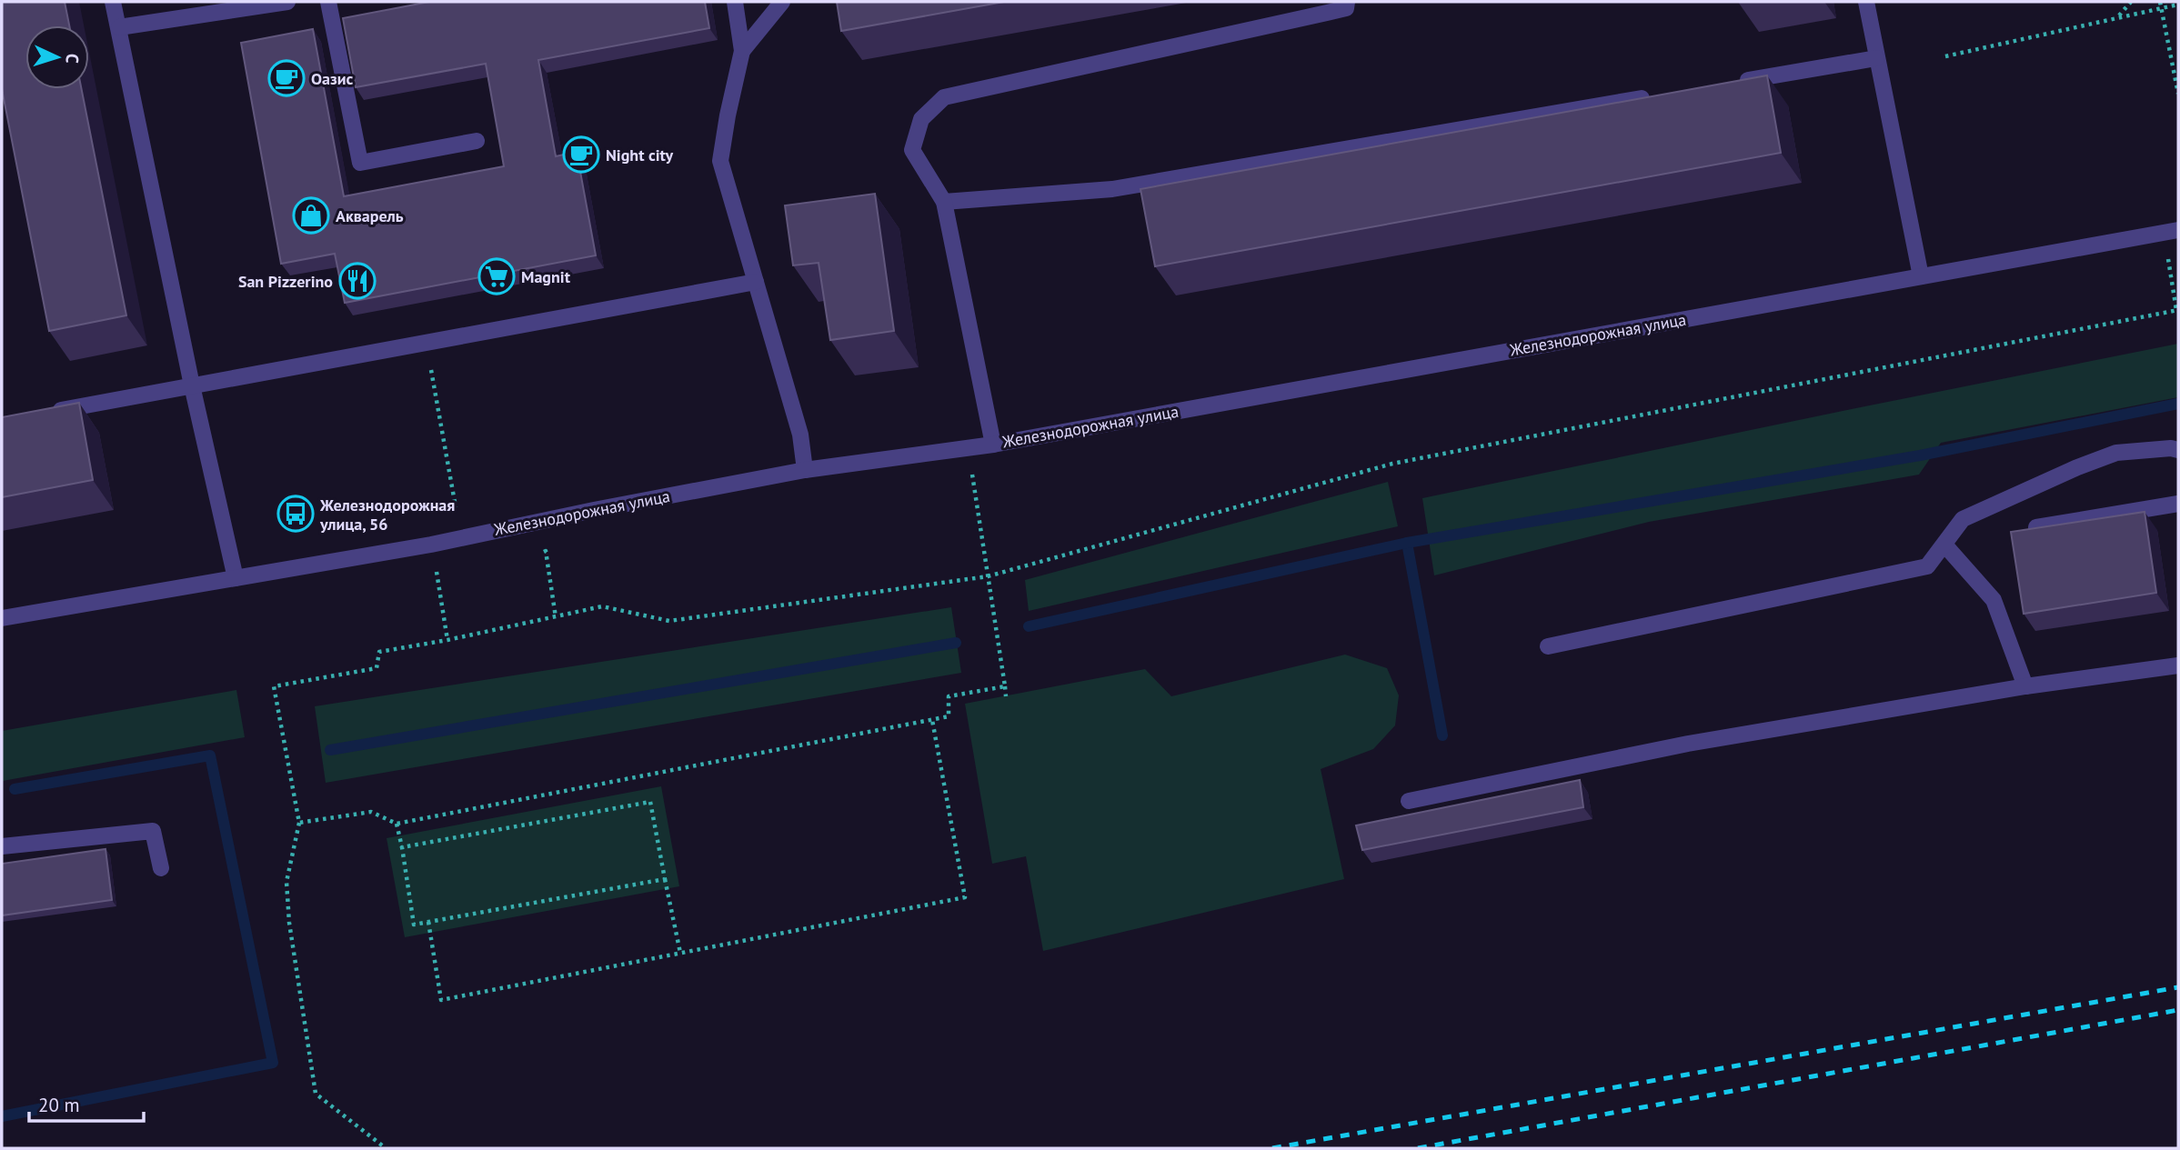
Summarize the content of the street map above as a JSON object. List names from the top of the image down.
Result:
{
  "streets": {
    "street": ["Железнодорожная улица"]
  },
  "places": {
    "cafe": ["Оазис", "Night city"],
    "shop": ["Акварель"],
    "supermarket": ["Magnit"],
    "restaurant": ["San Pizzerino"],
    "bus stop": ["Железнодорожная улица, 56"]
  },
  "scale_bar": "20 m",
  "north": "right"
}
